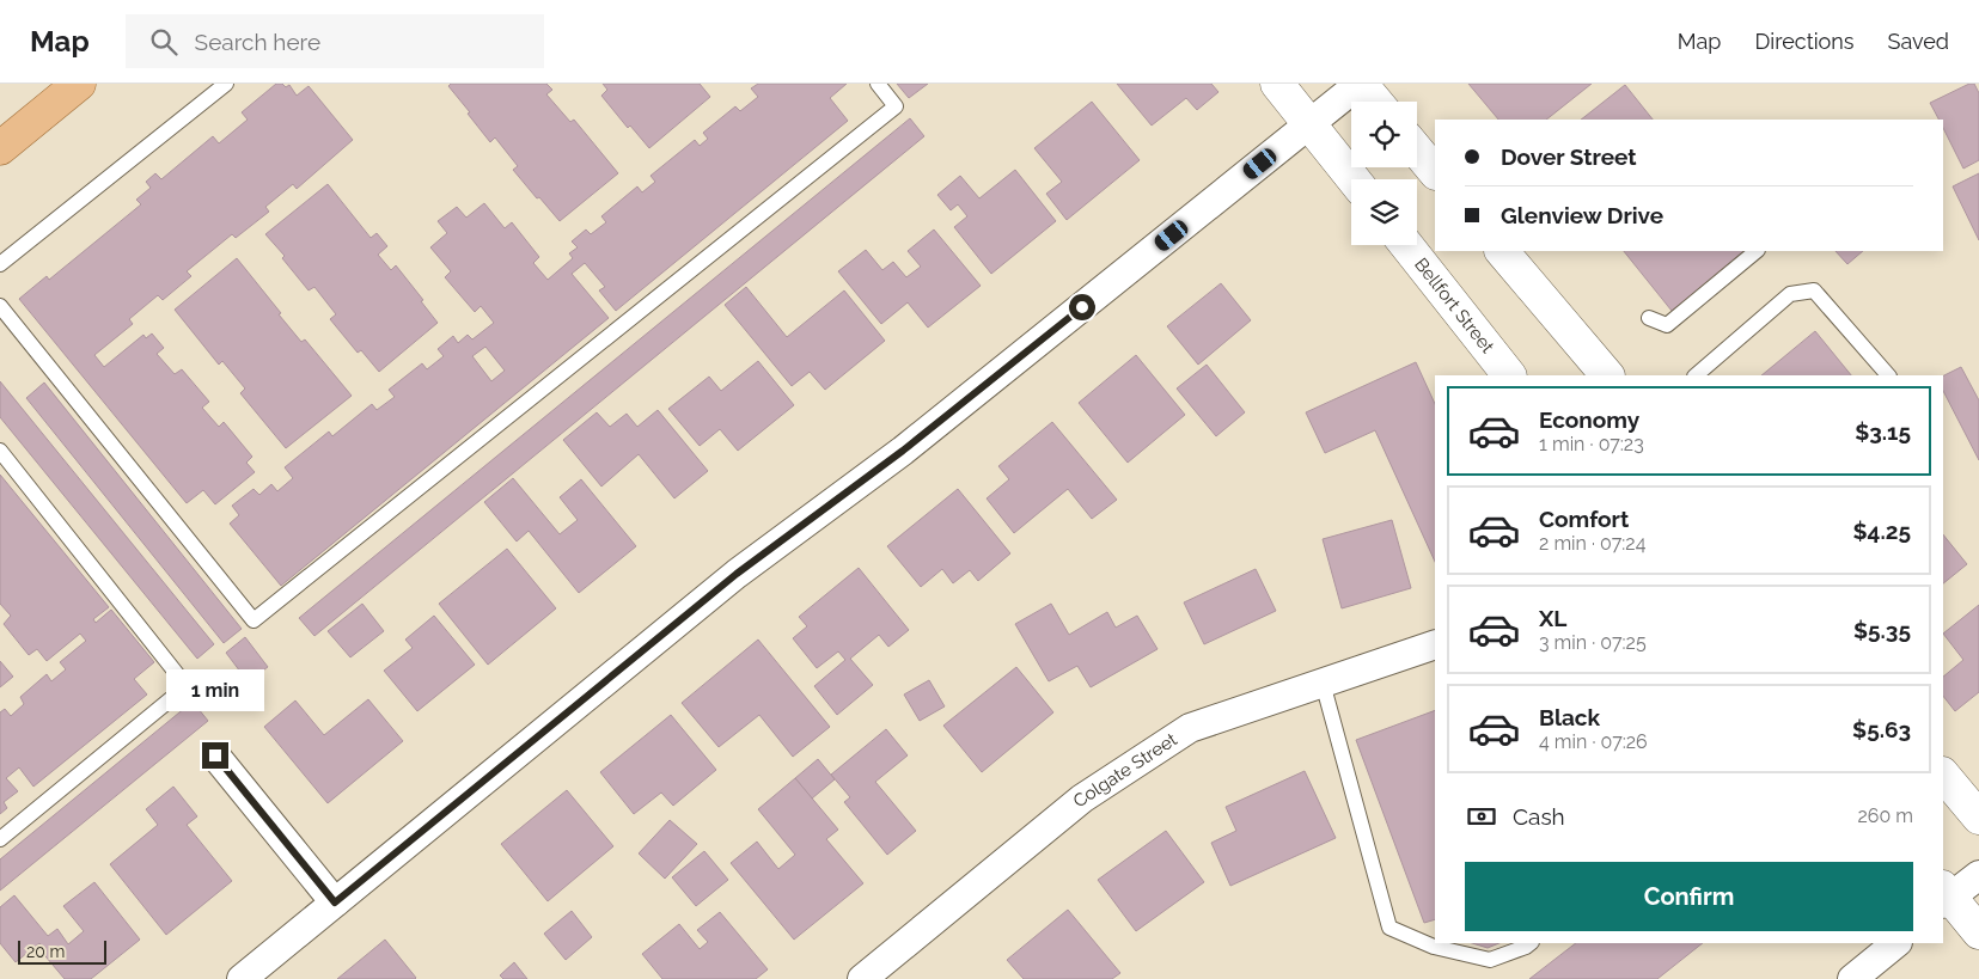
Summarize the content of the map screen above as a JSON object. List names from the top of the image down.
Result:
{
  "streets": {
    "main road": ["Bellfort Street"],
    "street": ["Colgate Street"]
  },
  "scale_bar": "20 m",
  "page": {
    "header": "Map",
    "search": "Search here",
    "nav": ["Map", "Directions", "Saved"],
    "banner": ["Dover Street", "Glenview Drive"],
    "list": [
      {
        "name": "Economy",
        "note": "1 min · 07:23",
        "value": "$3.15"
      },
      {
        "name": "Comfort",
        "note": "2 min · 07:24",
        "value": "$4.25"
      },
      {
        "name": "XL",
        "note": "3 min · 07:25",
        "value": "$5.35"
      },
      {
        "name": "Black",
        "note": "4 min · 07:26",
        "value": "$5.63"
      }
    ],
    "bubble": "1 min",
    "pay": ["Cash", "260 m"],
    "buttons": "Confirm",
    "scale": "20 m"
  }
}
